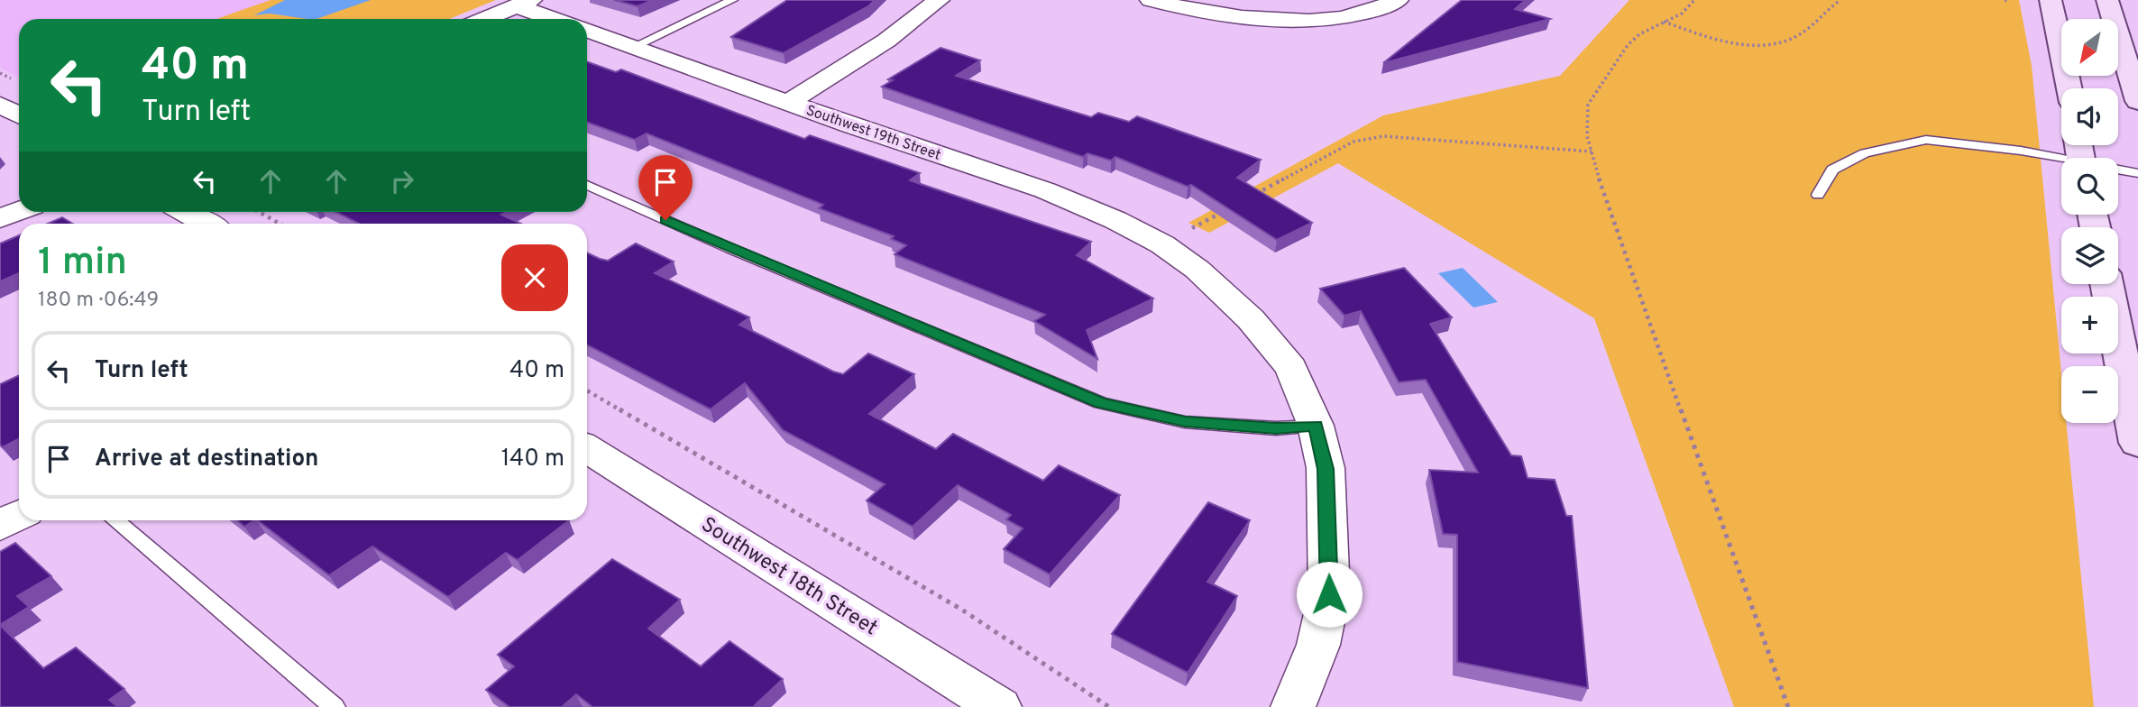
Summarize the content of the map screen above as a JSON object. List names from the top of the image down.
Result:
{
  "streets": {
    "street": ["Southwest 19th Street", "Southwest 18th Street"]
  },
  "north": "bottom left",
  "page": {
    "map_buttons": ["+", "−"],
    "turn": ["40 m", "Turn left"],
    "heading": ["1 min", "180 m · 06:49"],
    "list": [
      {
        "name": "Turn left",
        "value": "40 m"
      },
      {
        "name": "Arrive at destination",
        "value": "140 m"
      }
    ]
  }
}
